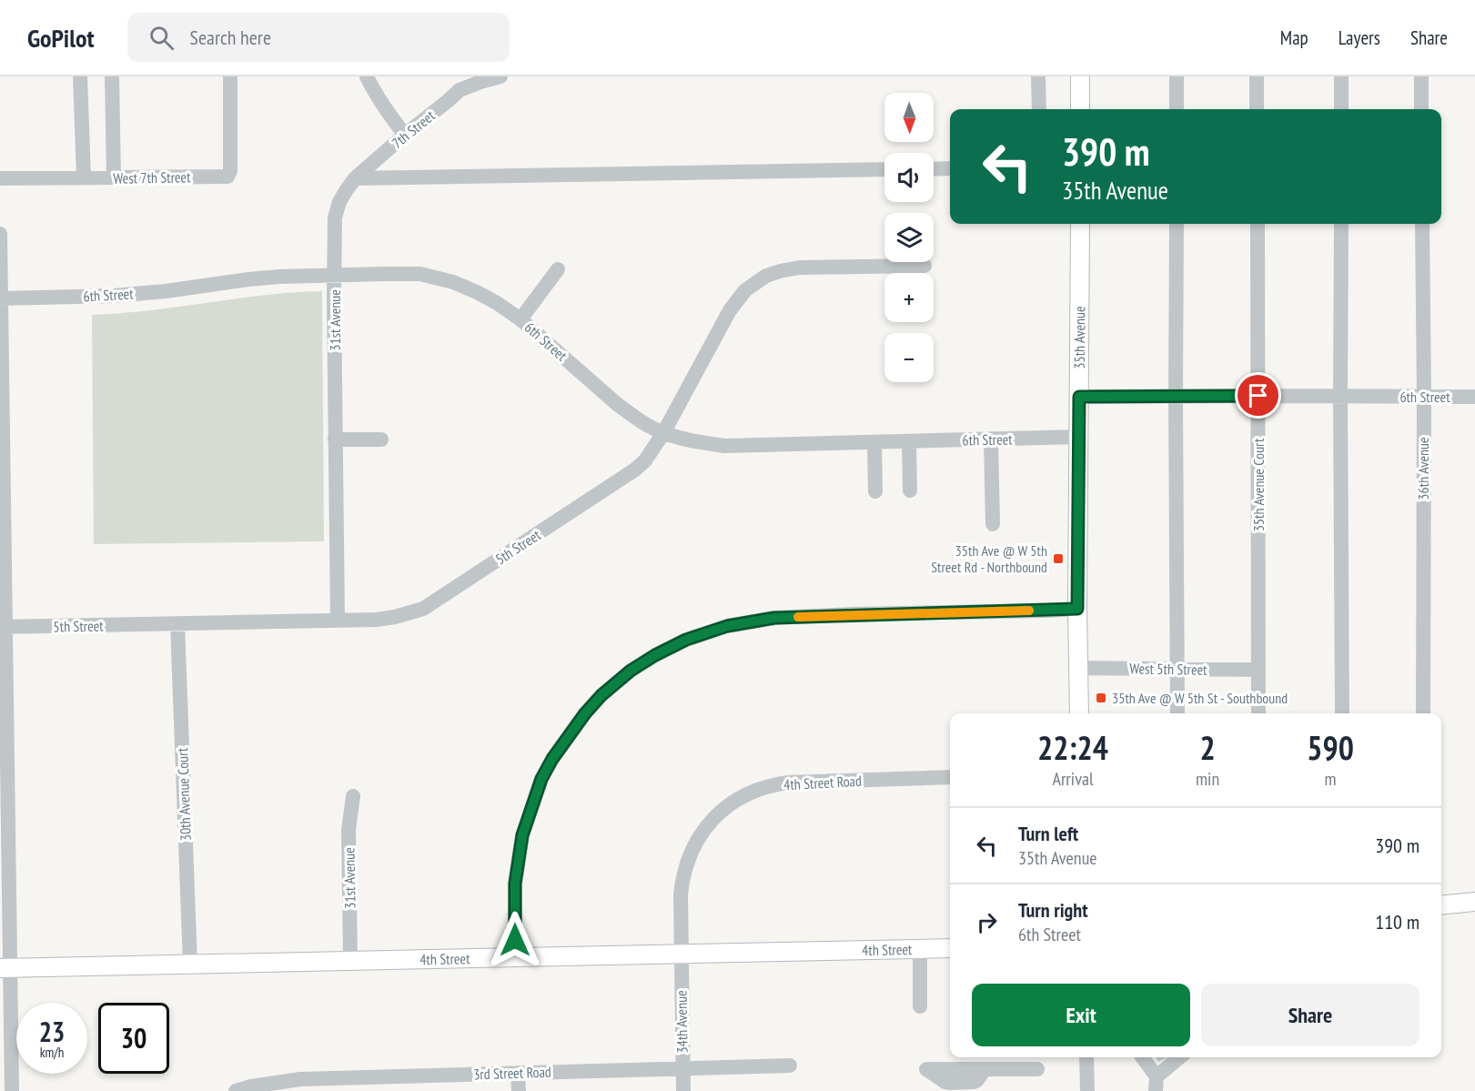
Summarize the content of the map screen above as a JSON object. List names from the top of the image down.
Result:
{
  "streets": {
    "main road": ["35th Avenue", "4th Street"],
    "street": [
      "7th Street",
      "West 7th Street",
      "6th Street",
      "31st Avenue",
      "36th Avenue",
      "35th Avenue Court",
      "5th Street",
      "West 5th Street",
      "4th Street Road",
      "30th Avenue Court",
      "34th Avenue",
      "3rd Street Road"
    ]
  },
  "crossings": [
    ["7th Street", "31st Avenue"],
    ["6th Street", "31st Avenue"],
    ["6th Street", "35th Avenue"],
    ["6th Street", "36th Avenue"],
    ["6th Street", "35th Avenue Court"],
    ["6th Street", "5th Street"],
    ["31st Avenue", "5th Street"],
    ["31st Avenue", "4th Street"],
    ["35th Avenue", "West 5th Street"],
    ["35th Avenue Court", "West 5th Street"],
    ["5th Street", "30th Avenue Court"],
    ["4th Street Road", "4th Street"],
    ["4th Street Road", "34th Avenue"],
    ["30th Avenue Court", "4th Street"],
    ["4th Street", "34th Avenue"],
    ["34th Avenue", "3rd Street Road"]
  ],
  "places": {
    "transit": ["35th Ave @ W 5th Street Rd - Northbound", "35th Ave @ W 5th St - Southbound"]
  },
  "north": "bottom",
  "page": {
    "header": "GoPilot",
    "search": "Search here",
    "nav": ["Map", "Layers", "Share"],
    "map_buttons": ["+", "−"],
    "turn": ["390 m", "35th Avenue"],
    "eta": [
      "22:24",
      "Arrival",
      "2",
      "min",
      "590",
      "m"
    ],
    "list": [
      {
        "name": "Turn left",
        "note": "35th Avenue",
        "value": "390 m"
      },
      {
        "name": "Turn right",
        "note": "6th Street",
        "value": "110 m"
      }
    ],
    "buttons": ["Exit", "Share"],
    "speed": "23 km/h",
    "limit": "30"
  }
}
